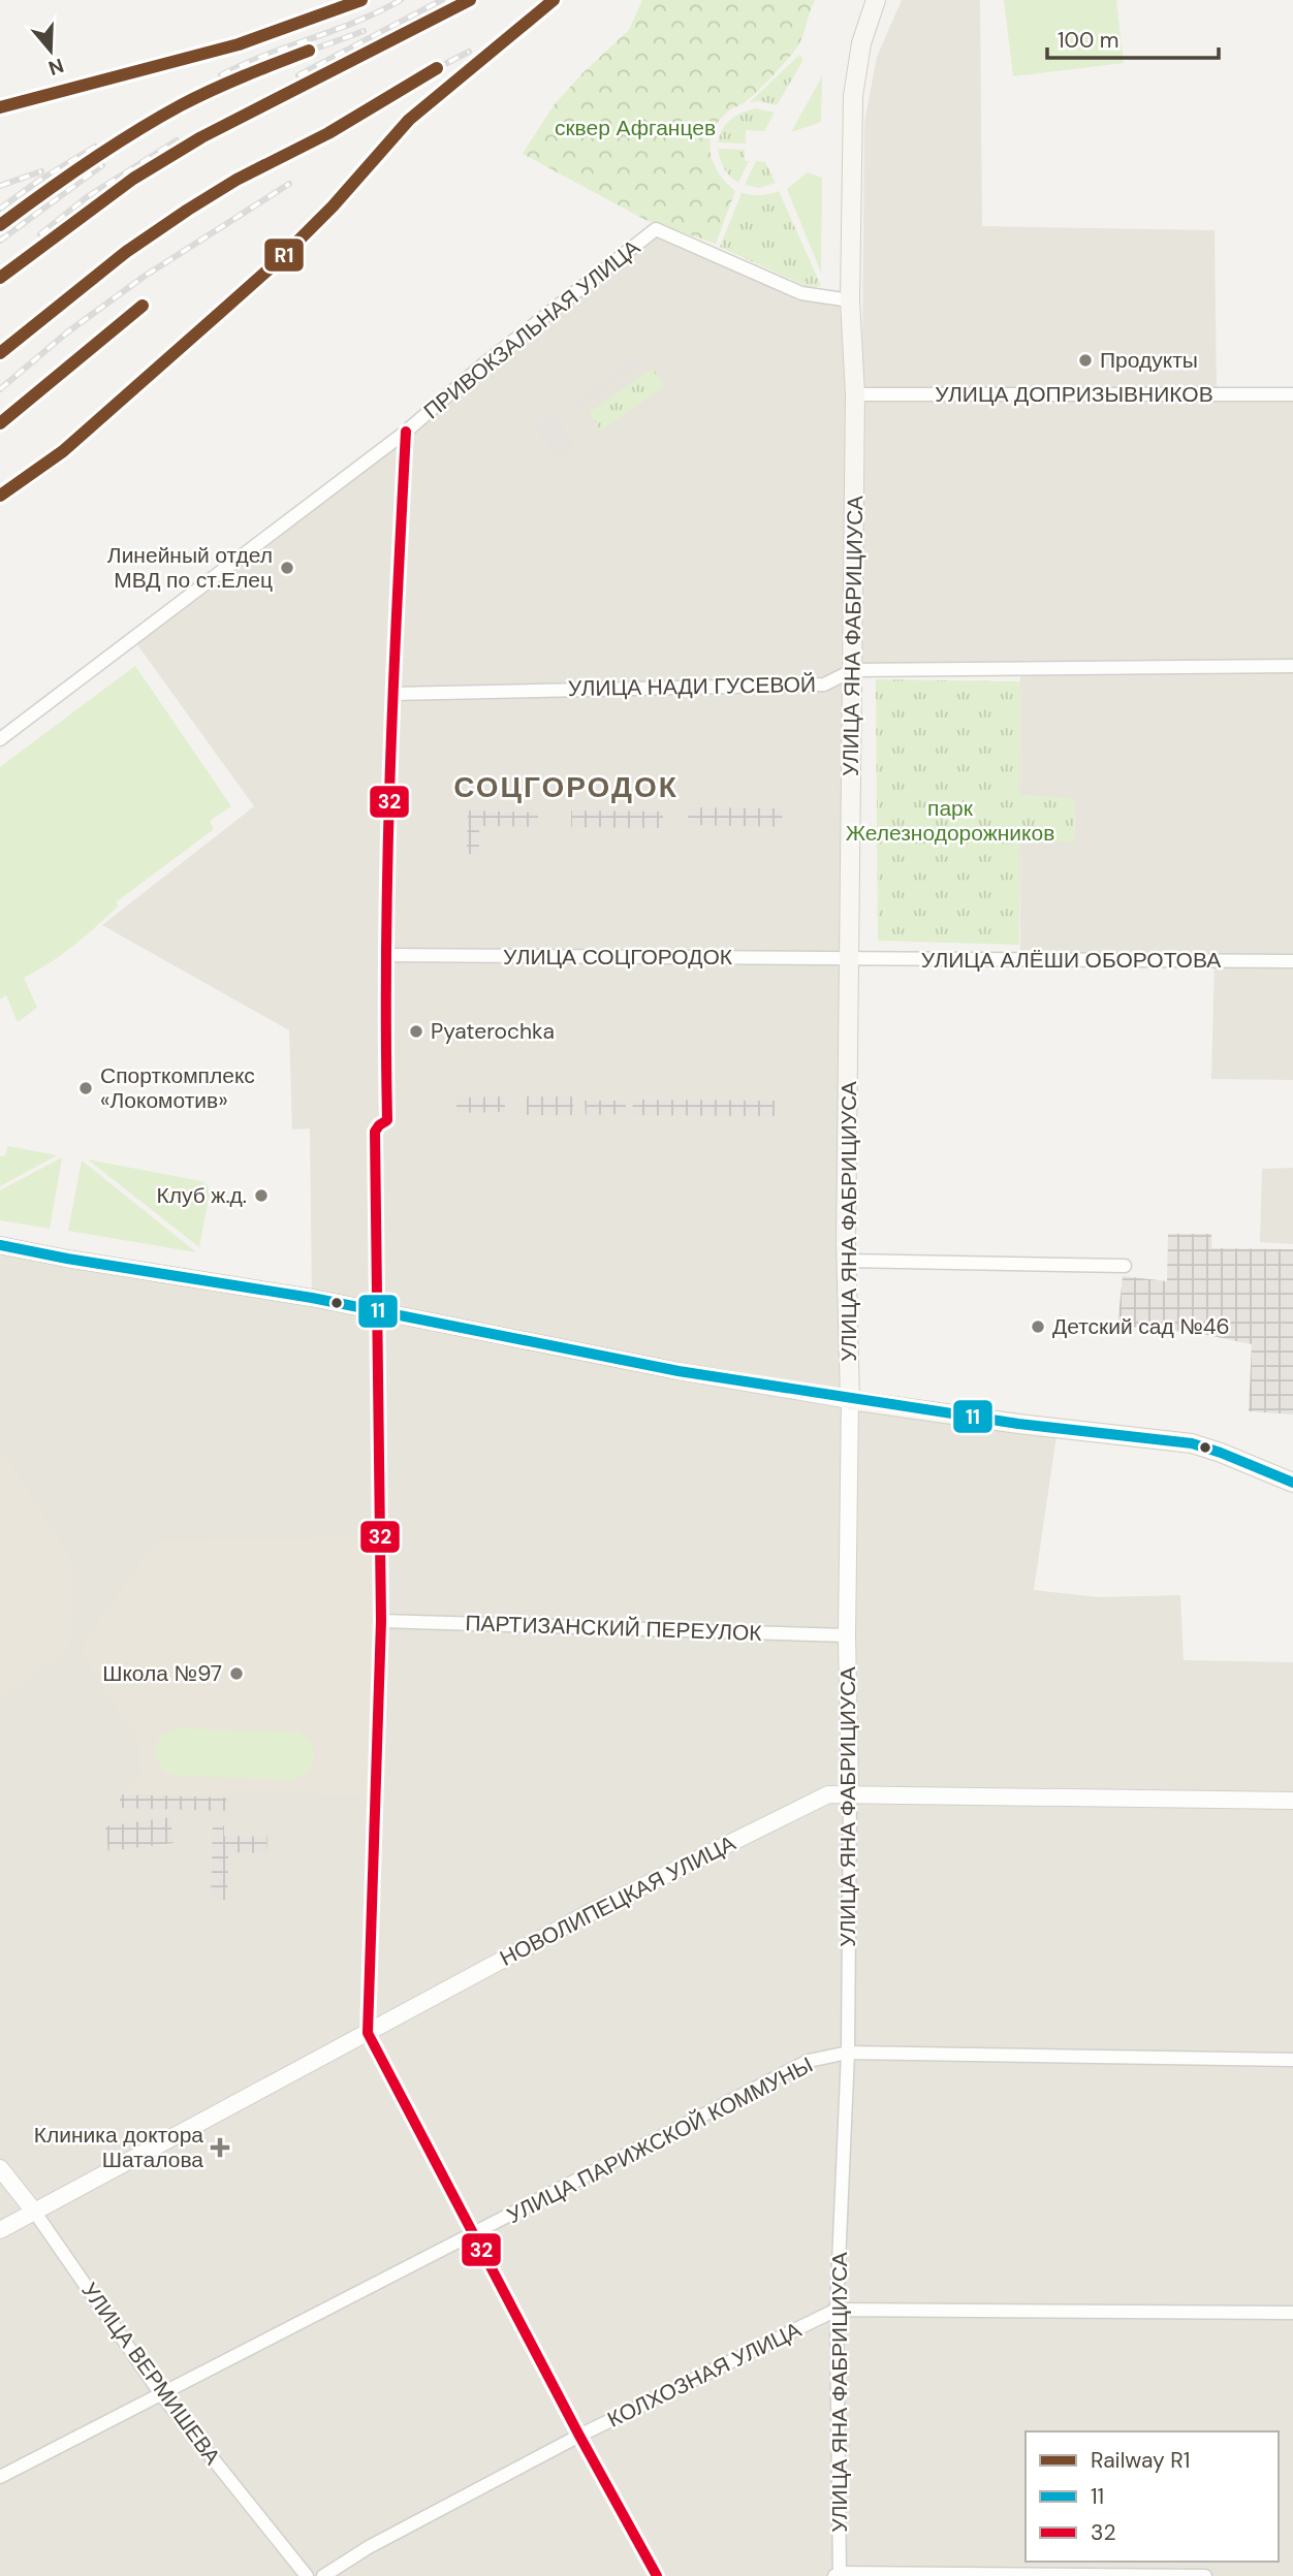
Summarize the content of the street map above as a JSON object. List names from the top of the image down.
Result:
{
  "streets": {
    "main road": ["УЛИЦА ЯНА ФАБРИЦИУСА"],
    "street": [
      "ПРИВОКЗАЛЬНАЯ УЛИЦА",
      "УЛИЦА ДОПРИЗЫВНИКОВ",
      "УЛИЦА НАДИ ГУСЕВОЙ",
      "УЛИЦА СОЦГОРОДОК",
      "УЛИЦА АЛЁШИ ОБОРОТОВА",
      "ПАРТИЗАНСКИЙ ПЕРЕУЛОК",
      "НОВОЛИПЕЦКАЯ УЛИЦА",
      "УЛИЦА ПАРИЖСКОЙ КОММУНЫ",
      "УЛИЦА ВЕРМИШЕВА",
      "КОЛХОЗНАЯ УЛИЦА"
    ]
  },
  "crossings": [
    ["ПРИВОКЗАЛЬНАЯ УЛИЦА", "УЛИЦА ЯНА ФАБРИЦИУСА"],
    ["УЛИЦА ДОПРИЗЫВНИКОВ", "УЛИЦА ЯНА ФАБРИЦИУСА"],
    ["УЛИЦА ЯНА ФАБРИЦИУСА", "УЛИЦА НАДИ ГУСЕВОЙ"],
    ["УЛИЦА ЯНА ФАБРИЦИУСА", "УЛИЦА СОЦГОРОДОК"],
    ["УЛИЦА ЯНА ФАБРИЦИУСА", "УЛИЦА АЛЁШИ ОБОРОТОВА"],
    ["УЛИЦА ЯНА ФАБРИЦИУСА", "ПАРТИЗАНСКИЙ ПЕРЕУЛОК"],
    ["УЛИЦА ЯНА ФАБРИЦИУСА", "НОВОЛИПЕЦКАЯ УЛИЦА"],
    ["УЛИЦА ЯНА ФАБРИЦИУСА", "УЛИЦА ПАРИЖСКОЙ КОММУНЫ"],
    ["УЛИЦА ЯНА ФАБРИЦИУСА", "КОЛХОЗНАЯ УЛИЦА"],
    ["УЛИЦА СОЦГОРОДОК", "УЛИЦА АЛЁШИ ОБОРОТОВА"],
    ["НОВОЛИПЕЦКАЯ УЛИЦА", "УЛИЦА ВЕРМИШЕВА"],
    ["УЛИЦА ПАРИЖСКОЙ КОММУНЫ", "УЛИЦА ВЕРМИШЕВА"]
  ],
  "districts": ["СОЦГОРОДОК"],
  "parks": ["сквер Афганцев", "парк Железнодорожников"],
  "places": {
    "other": [
      "Продукты",
      "Линейный отдел МВД по ст.Елец",
      "Pyaterochka",
      "Спорткомплекс «Локомотив»",
      "Клуб ж.д.",
      "Детский сад №46",
      "Школа №97"
    ],
    "health": ["Клиника доктора Шаталова"]
  },
  "lines": ["rail line R1", "transit line 32", "transit line 11"],
  "legend": ["Railway R1", "11", "32"],
  "scale_bar": "100 m",
  "north": "bottom"
}
